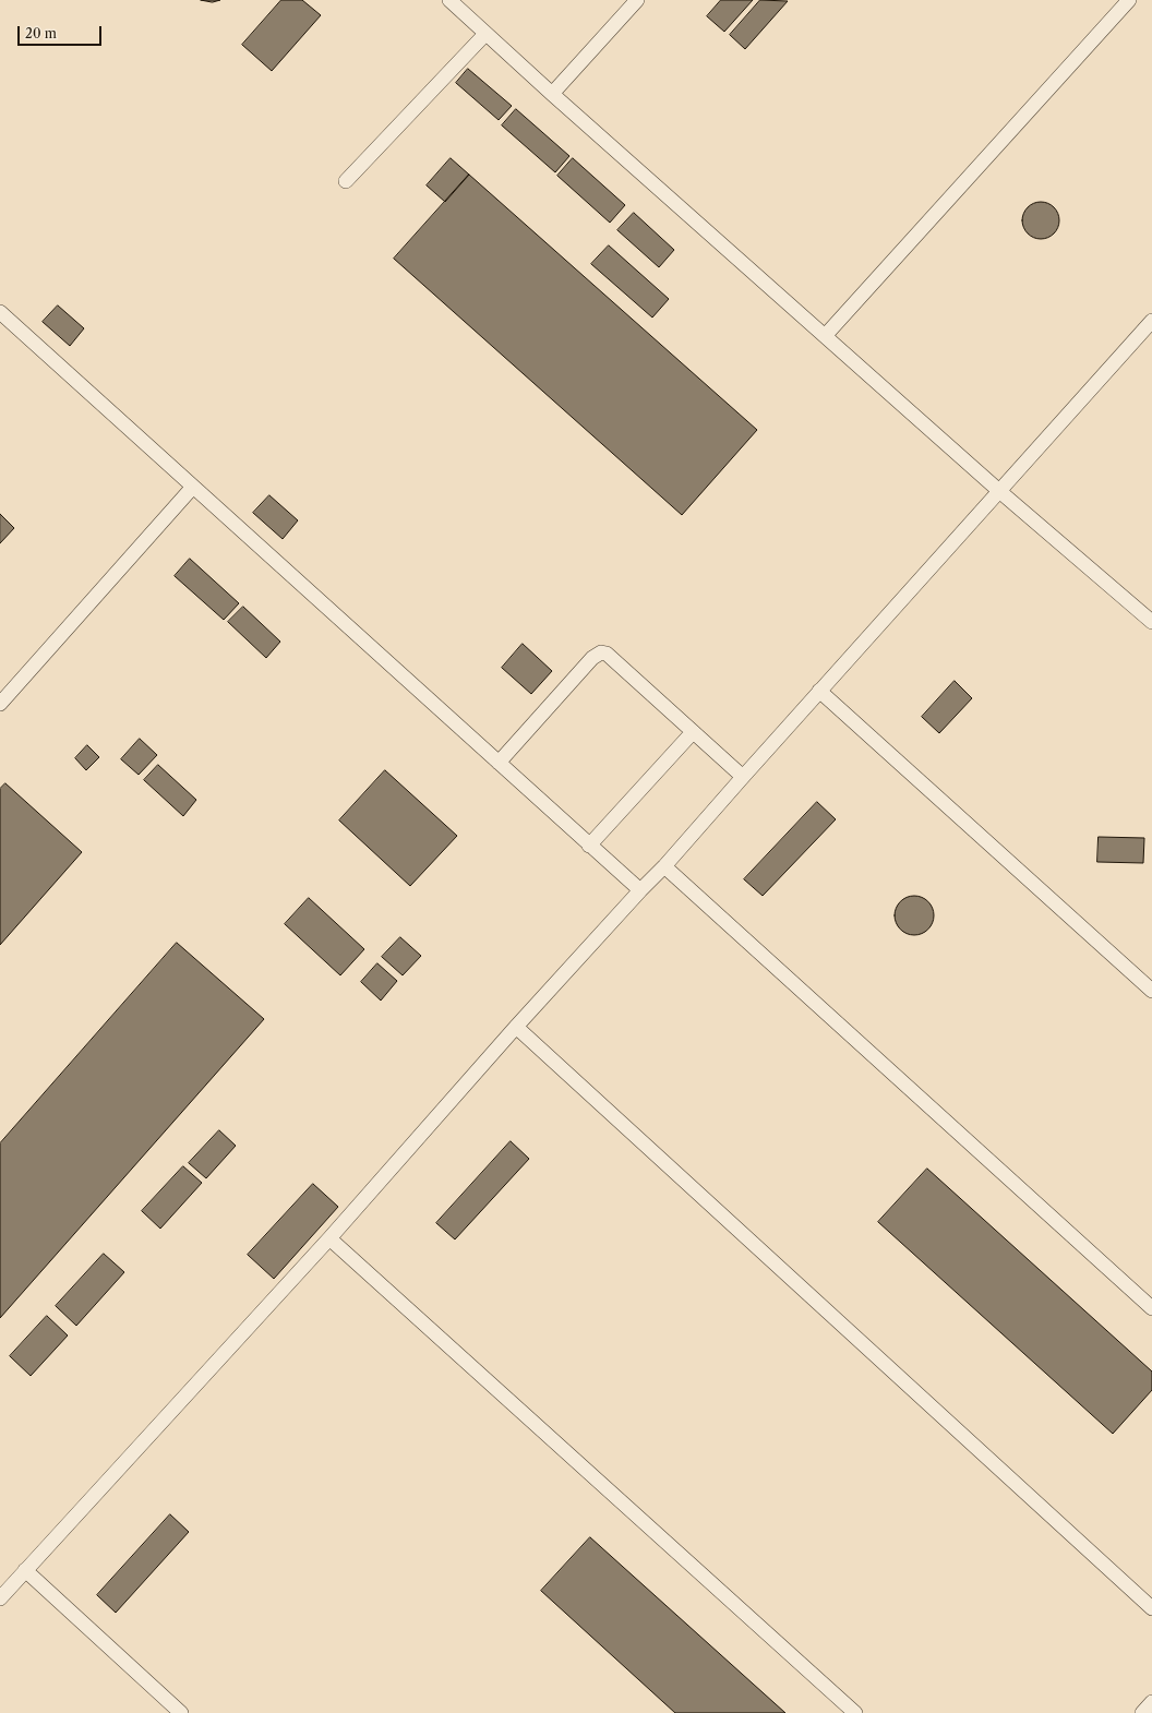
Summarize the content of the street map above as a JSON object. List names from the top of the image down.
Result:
{
  "scale_bar": "20 m"
}
